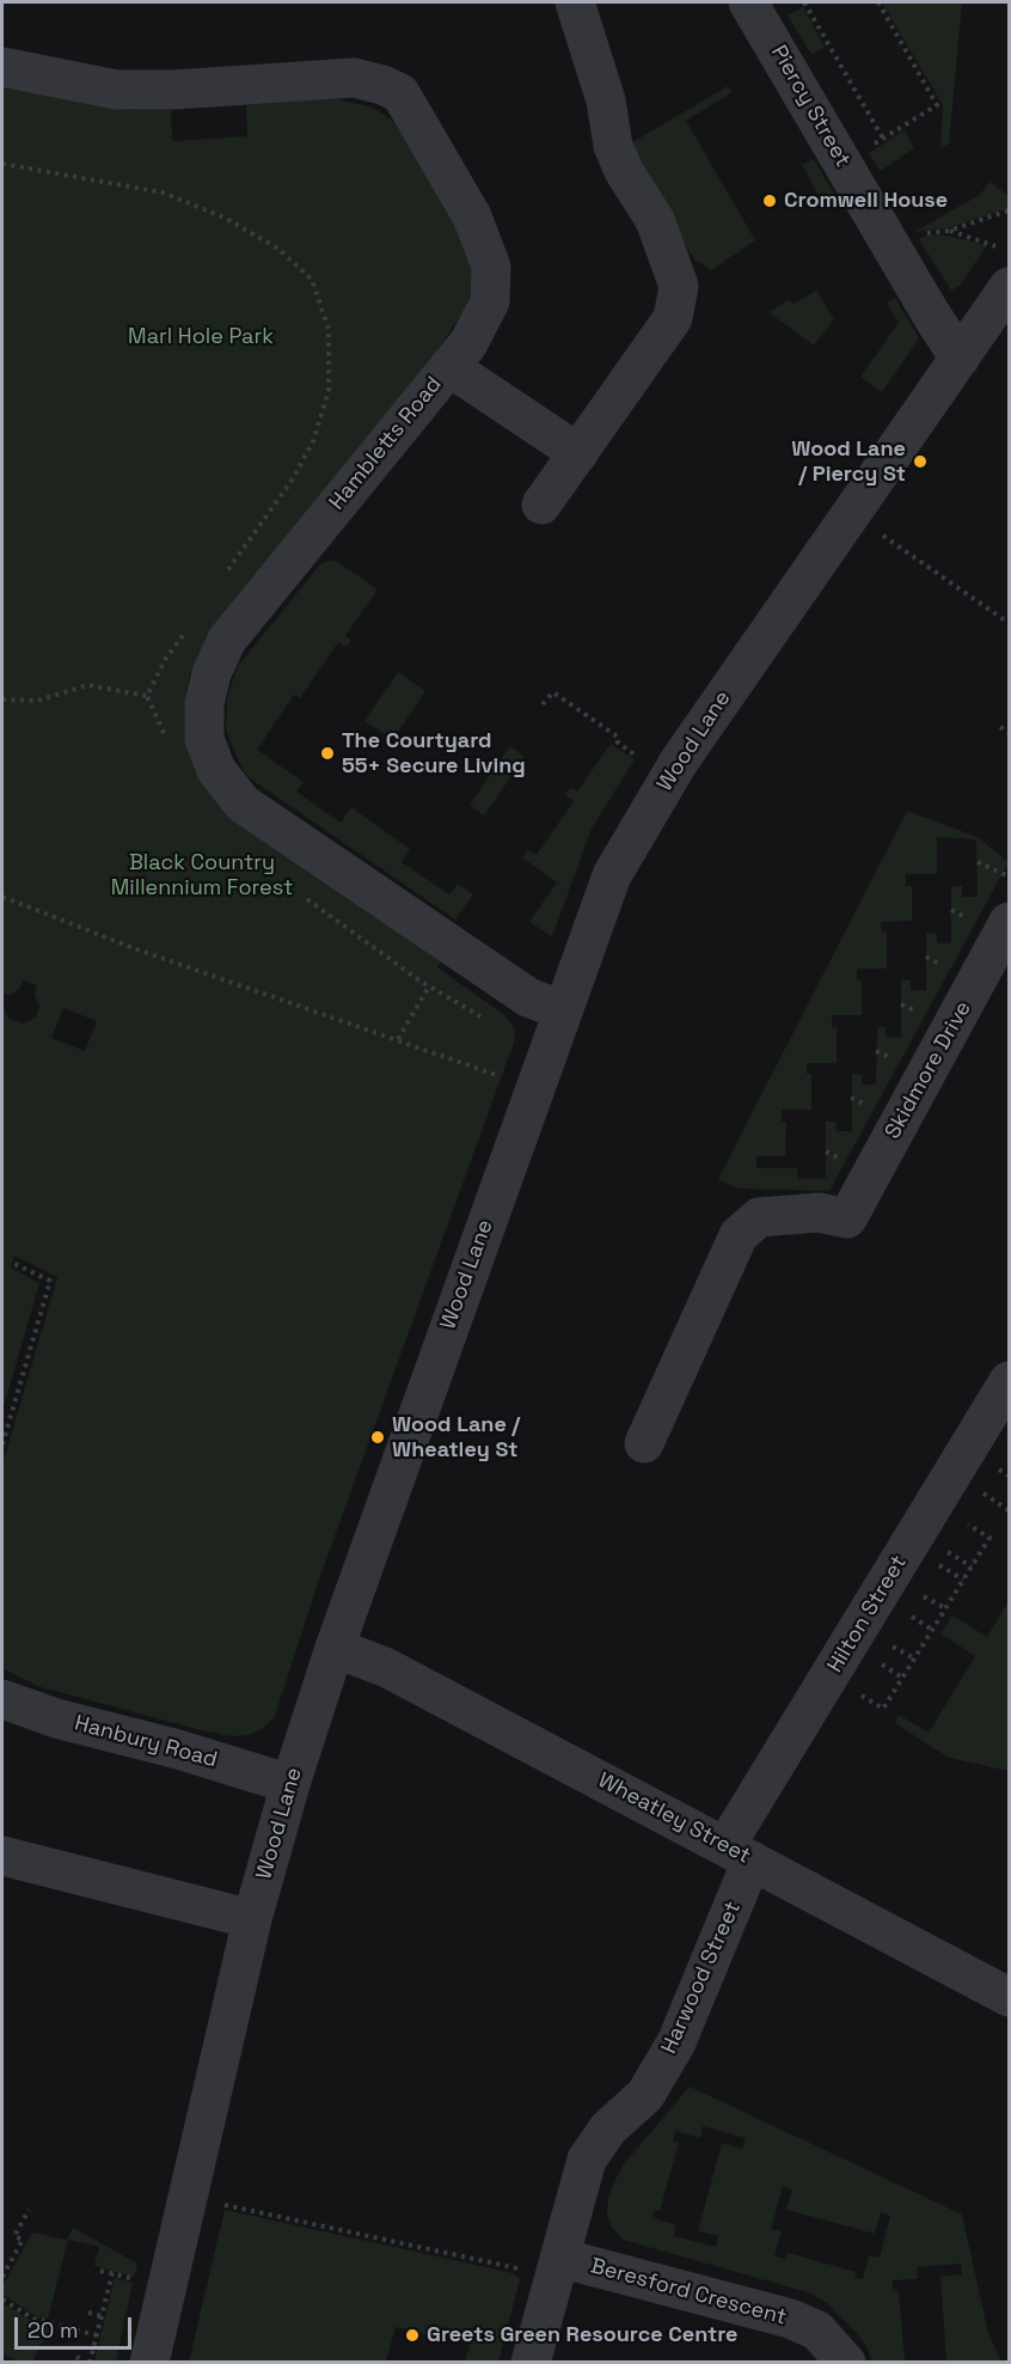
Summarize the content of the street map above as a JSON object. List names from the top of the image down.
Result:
{
  "streets": {
    "street": [
      "Piercy Street",
      "Hambletts Road",
      "Wood Lane",
      "Skidmore Drive",
      "Hilton Street",
      "Hanbury Road",
      "Wheatley Street",
      "Harwood Street",
      "Beresford Crescent"
    ]
  },
  "crossings": [
    ["Piercy Street", "Wood Lane"],
    ["Hambletts Road", "Wood Lane"],
    ["Wood Lane", "Hanbury Road"],
    ["Wood Lane", "Wheatley Street"],
    ["Hilton Street", "Wheatley Street"],
    ["Hilton Street", "Harwood Street"],
    ["Wheatley Street", "Harwood Street"],
    ["Harwood Street", "Beresford Crescent"]
  ],
  "parks": ["Marl Hole Park", "Black Country Millennium Forest"],
  "places": [
    "Cromwell House",
    "Wood Lane / Piercy St",
    "The Courtyard 55+ Secure Living",
    "Wood Lane / Wheatley St",
    "Greets Green Resource Centre"
  ],
  "scale_bar": "20 m"
}
